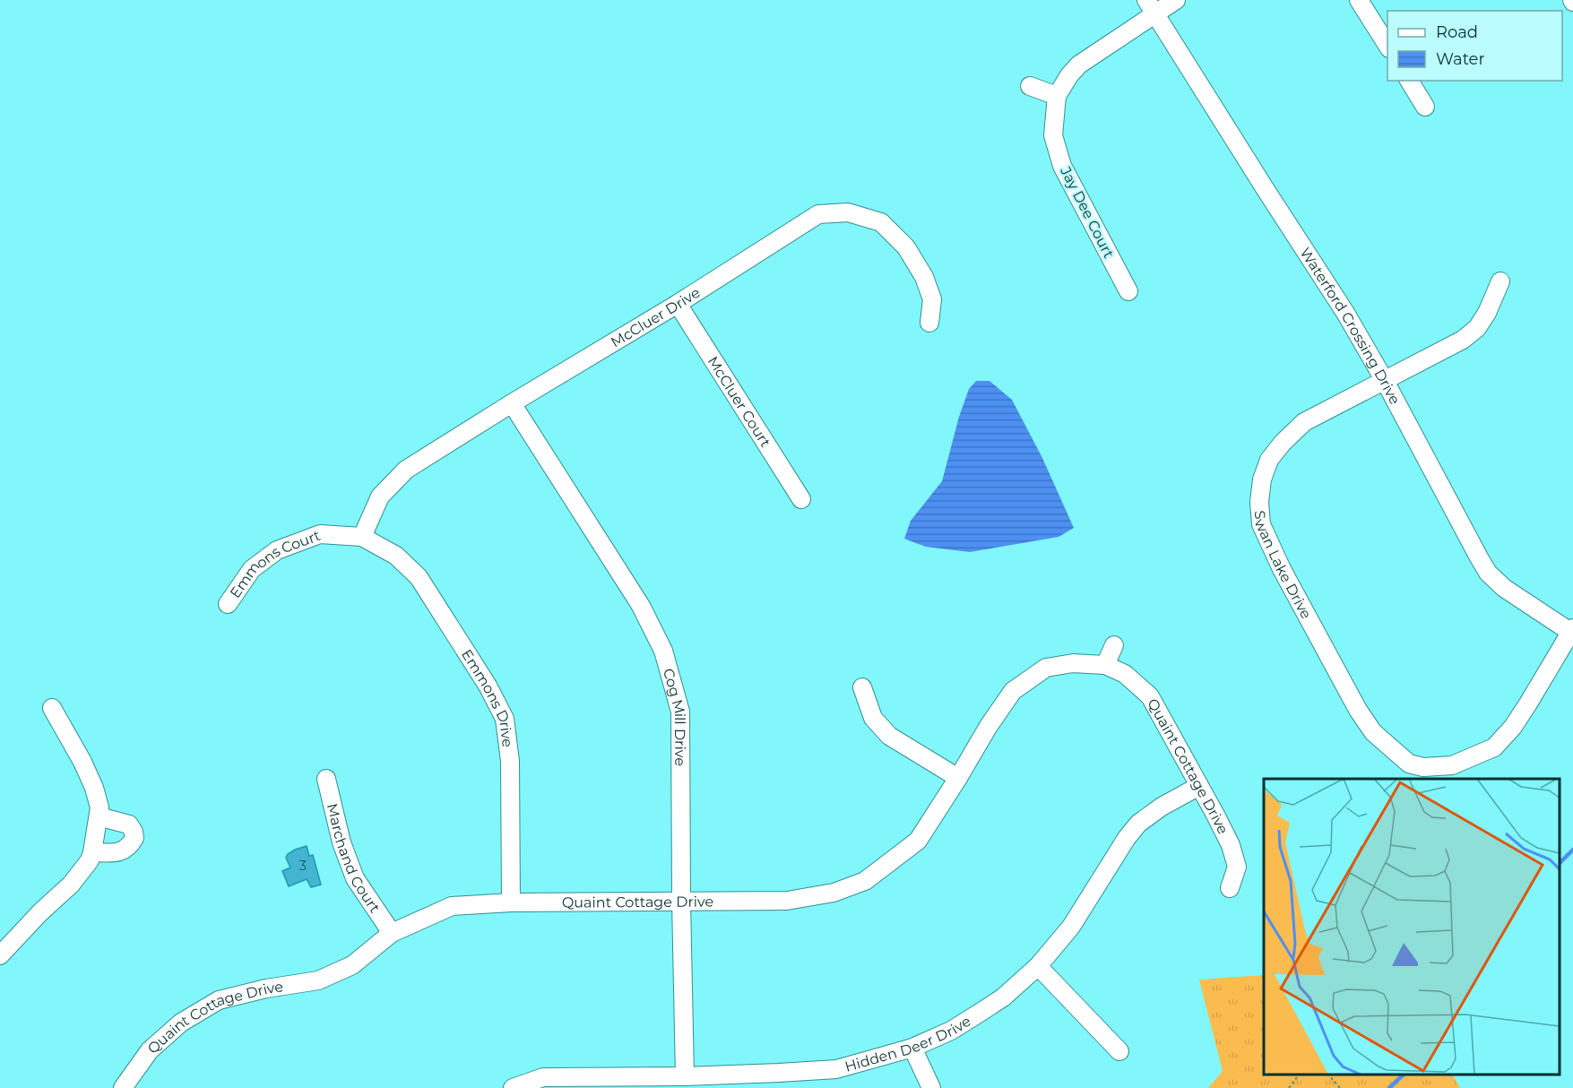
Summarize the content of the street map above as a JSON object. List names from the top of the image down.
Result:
{
  "streets": {
    "street": [
      "Jay Dee Court",
      "McCluer Drive",
      "Waterford Crossing Drive",
      "McCluer Court",
      "Swan Lake Drive",
      "Emmons Court",
      "Emmons Drive",
      "Cog Mill Drive",
      "Quaint Cottage Drive",
      "Marchand Court",
      "Hidden Deer Drive"
    ]
  },
  "crossings": [
    ["McCluer Drive", "McCluer Court"],
    ["McCluer Drive", "Emmons Court"],
    ["McCluer Drive", "Emmons Drive"],
    ["McCluer Drive", "Cog Mill Drive"],
    ["Waterford Crossing Drive", "Swan Lake Drive"],
    ["Emmons Court", "Emmons Drive"],
    ["Emmons Drive", "Quaint Cottage Drive"],
    ["Cog Mill Drive", "Quaint Cottage Drive"],
    ["Cog Mill Drive", "Hidden Deer Drive"],
    ["Quaint Cottage Drive", "Marchand Court"],
    ["Quaint Cottage Drive", "Hidden Deer Drive"]
  ],
  "house_numbers": ["3"],
  "legend": ["Road", "Water"]
}
